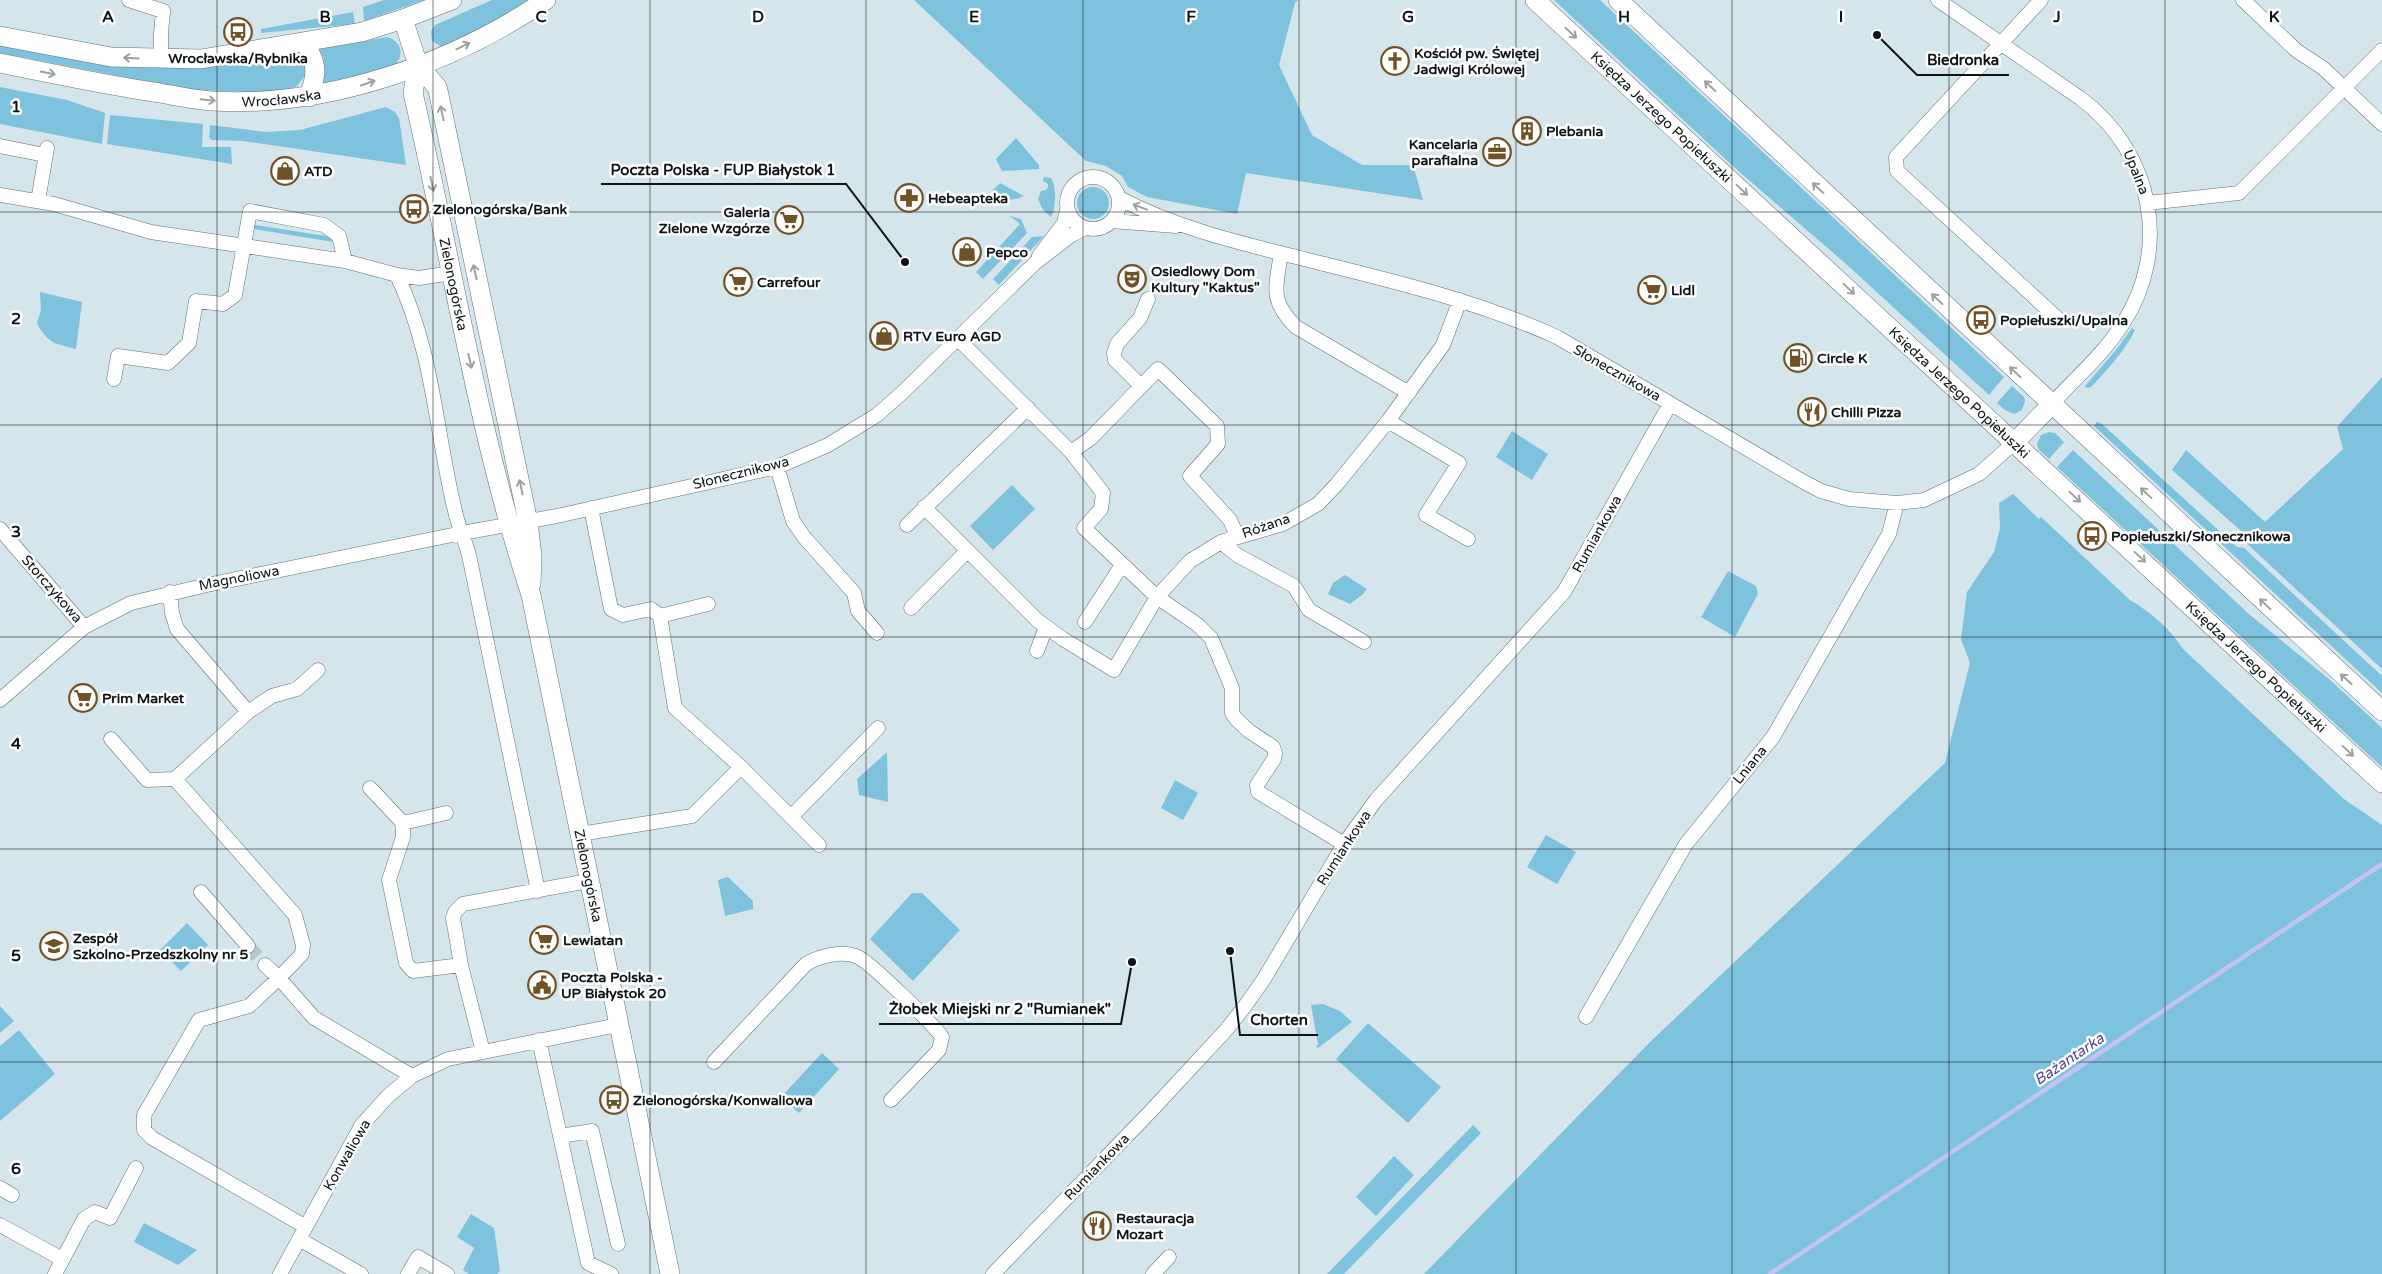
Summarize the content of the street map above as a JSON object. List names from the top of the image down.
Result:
{
  "streets": {
    "main road": ["Wrocławska", "Księdza Jerzego Popiełuszki", "Zielonogórska"],
    "street": [
      "Upalna",
      "Słonecznikowa",
      "Różana",
      "Rumiankowa",
      "Magnoliowa",
      "Storczykowa",
      "Lniana",
      "Konwaliowa"
    ]
  },
  "crossings": [
    ["Wrocławska", "Zielonogórska"],
    ["Księdza Jerzego Popiełuszki", "Słonecznikowa"],
    ["Zielonogórska", "Słonecznikowa"],
    ["Zielonogórska", "Magnoliowa"],
    ["Zielonogórska", "Konwaliowa"],
    ["Słonecznikowa", "Różana"],
    ["Słonecznikowa", "Rumiankowa"],
    ["Słonecznikowa", "Magnoliowa"],
    ["Słonecznikowa", "Lniana"],
    ["Magnoliowa", "Storczykowa"]
  ],
  "water": ["Bażantarka"],
  "places": {
    "bus stop": [
      "Wrocławska/Rybnika",
      "Zielonogórska/Bank",
      "Popiełuszki/Upalna",
      "Popiełuszki/Słonecznikowa",
      "Zielonogórska/Konwaliowa"
    ],
    "other": [
      "Biedronka",
      "Poczta Polska - FUP Białystok 1",
      "Chorten",
      "Żłobek Miejski nr 2 \"Rumianek\""
    ],
    "church": ["Kościół pw. Świętej Jadwigi Królowej"],
    "building": ["Plebania"],
    "office": ["Kancelaria parafialna"],
    "shop": ["ATD", "Pepco", "RTV Euro AGD"],
    "pharmacy": ["Hebeapteka"],
    "supermarket": [
      "Galeria Zielone Wzgórze",
      "Carrefour",
      "Lidl",
      "Prim Market",
      "Lewiatan"
    ],
    "theatre": ["Osiedlowy Dom Kultury \"Kaktus\""],
    "fuel station": ["Circle K"],
    "restaurant": ["Chilli Pizza", "Restauracja Mozart"],
    "school or university": ["Zespół Szkolno-Przedszkolny nr 5"],
    "public building": ["Poczta Polska - UP Białystok 20"]
  },
  "grid": {
    "columns": [
      "A",
      "B",
      "C",
      "D",
      "E",
      "F",
      "G",
      "H",
      "I",
      "J",
      "K"
    ],
    "rows": [
      "1",
      "2",
      "3",
      "4",
      "5",
      "6"
    ]
  }
}
